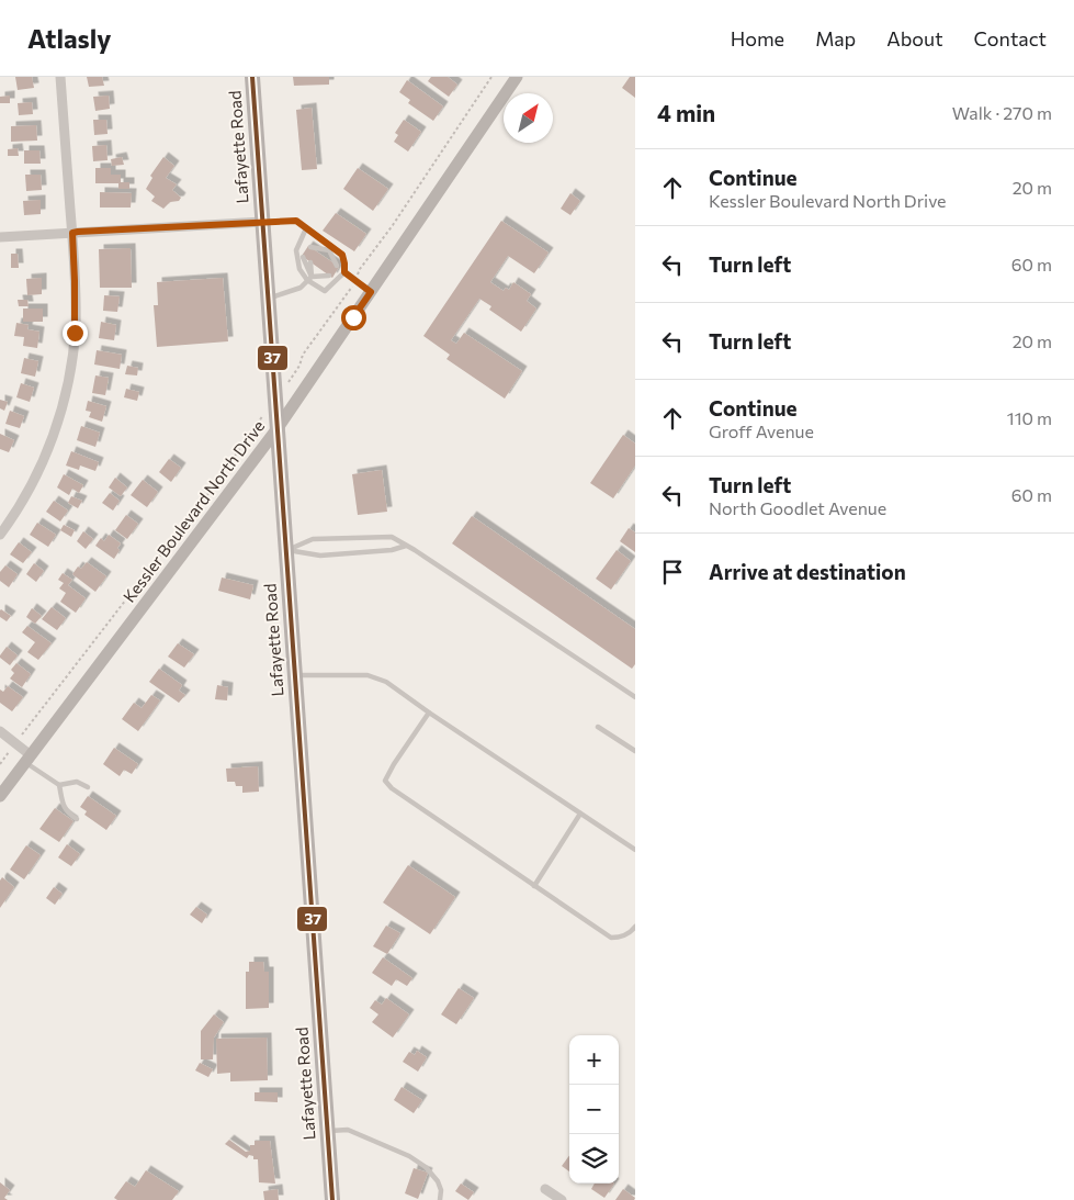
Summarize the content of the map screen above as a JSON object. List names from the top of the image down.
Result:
{
  "streets": {
    "main road": ["Lafayette Road", "Kessler Boulevard North Drive"]
  },
  "crossings": [
    ["Lafayette Road", "Kessler Boulevard North Drive"]
  ],
  "lines": ["transit line 37"],
  "north": "top right",
  "page": {
    "header": "Atlasly",
    "nav": [
      "Home",
      "Map",
      "About",
      "Contact"
    ],
    "heading": ["4 min", "Walk · 270 m"],
    "list": [
      ["Continue", "Kessler Boulevard North Drive", "20 m"],
      ["Turn left", "60 m"],
      ["Turn left", "20 m"],
      ["Continue", "Groff Avenue", "110 m"],
      ["Turn left", "North Goodlet Avenue", "60 m"],
      "Arrive at destination"
    ],
    "map_buttons": ["+", "−"]
  }
}
